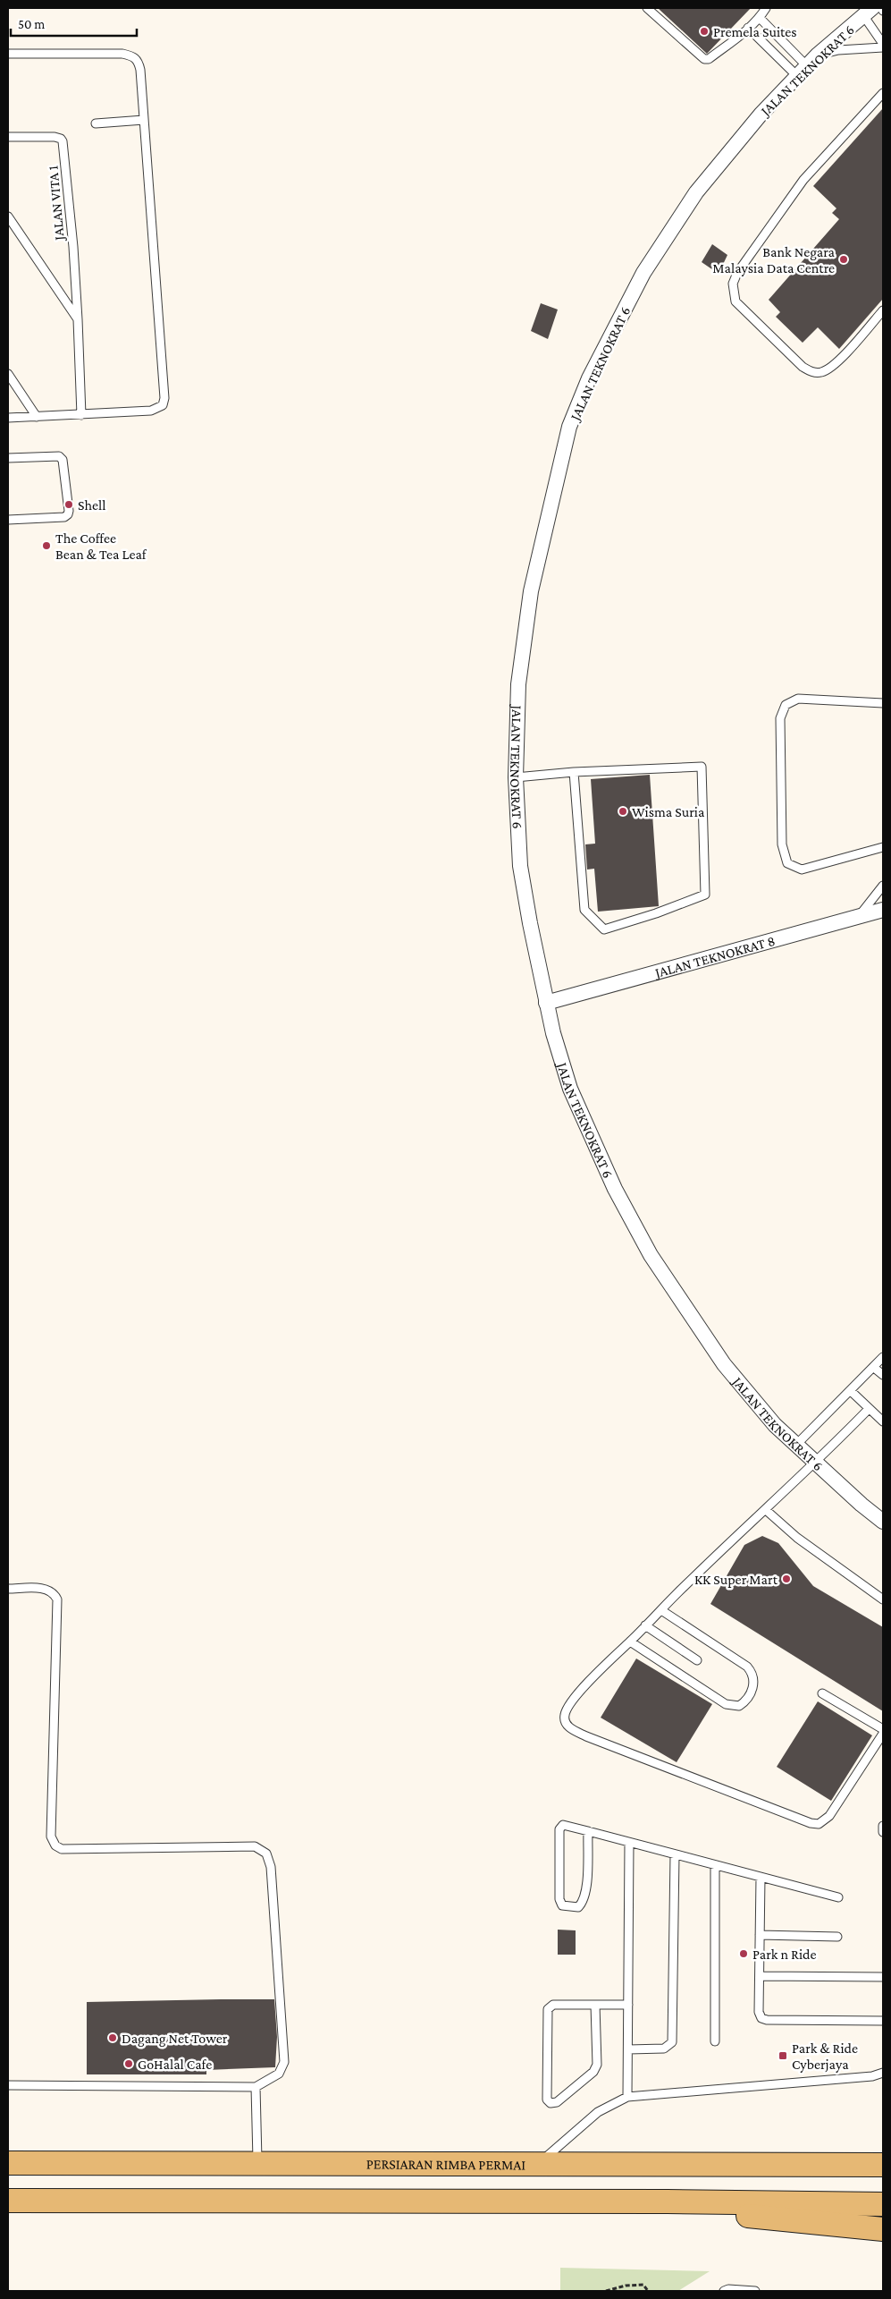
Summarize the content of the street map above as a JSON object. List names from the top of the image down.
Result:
{
  "streets": {
    "main road": ["PERSIARAN RIMBA PERMAI"],
    "street": ["JALAN TEKNOKRAT 6", "JALAN TEKNOKRAT 8"],
    "lane": ["JALAN VITA 1"]
  },
  "crossings": [
    ["JALAN TEKNOKRAT 6", "JALAN TEKNOKRAT 8"]
  ],
  "places": {
    "other": [
      "Premela Suites",
      "Bank Negara Malaysia Data Centre",
      "Shell",
      "The Coffee Bean & Tea Leaf",
      "Wisma Suria",
      "KK Super Mart",
      "Park n Ride",
      "Dagang Net Tower",
      "GoHalal Cafe"
    ],
    "transit": ["Park & Ride Cyberjaya"]
  },
  "scale_bar": "50 m"
}
